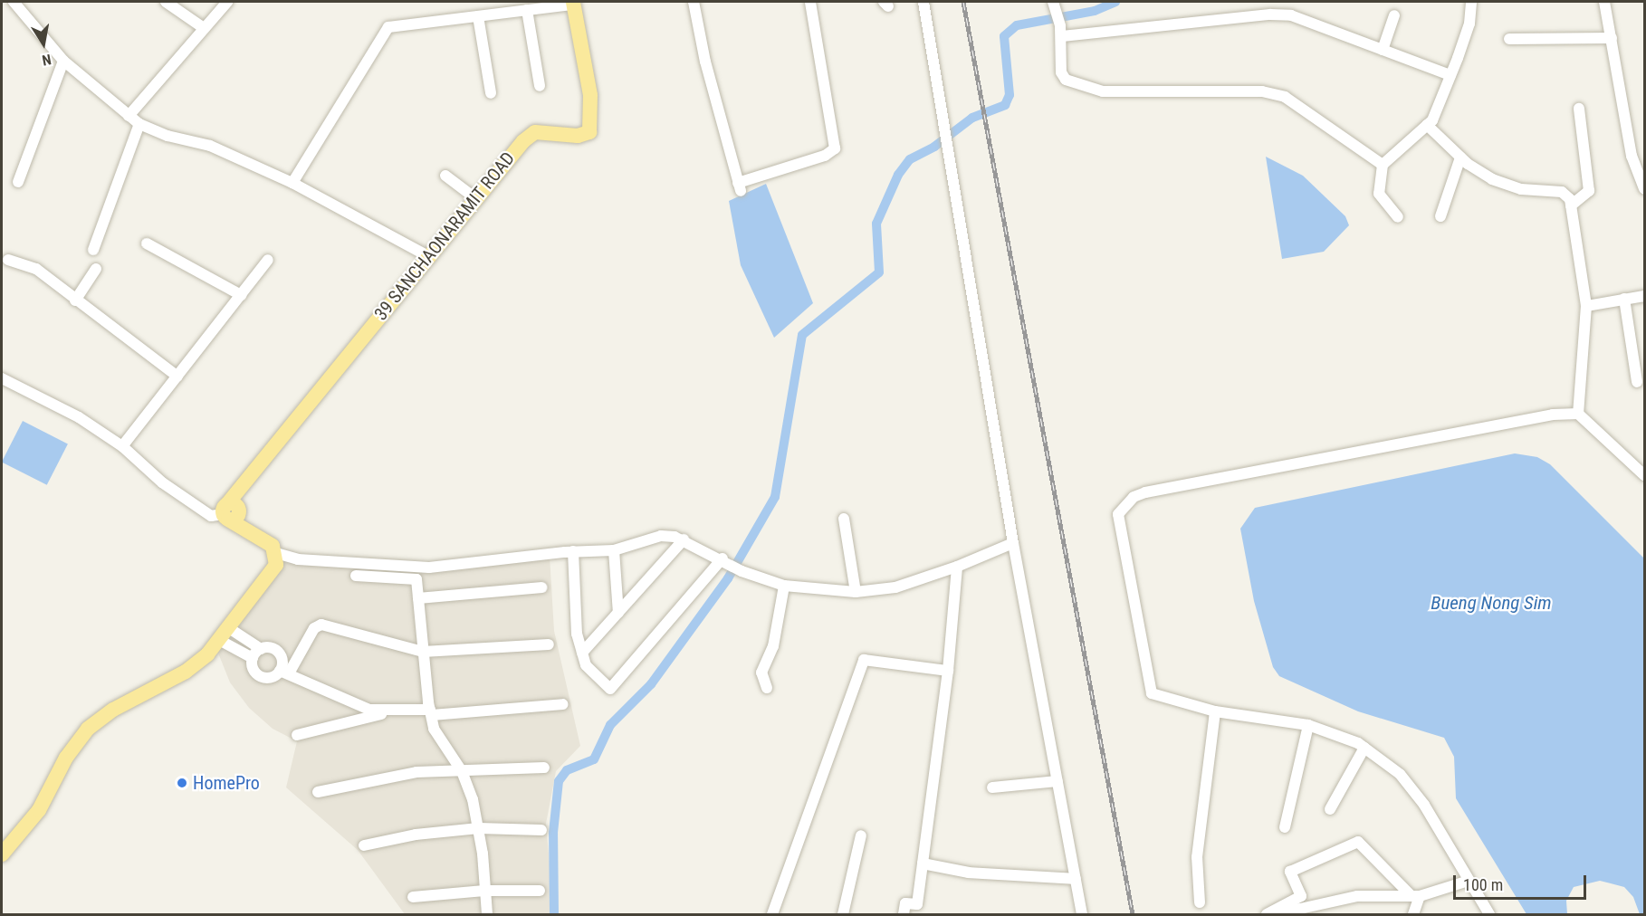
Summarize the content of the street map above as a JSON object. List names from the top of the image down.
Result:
{
  "streets": {
    "main road": ["39 SANCHAONARAMIT ROAD"]
  },
  "water": ["Bueng Nong Sim"],
  "places": ["HomePro"],
  "scale_bar": "100 m",
  "north": "bottom"
}
